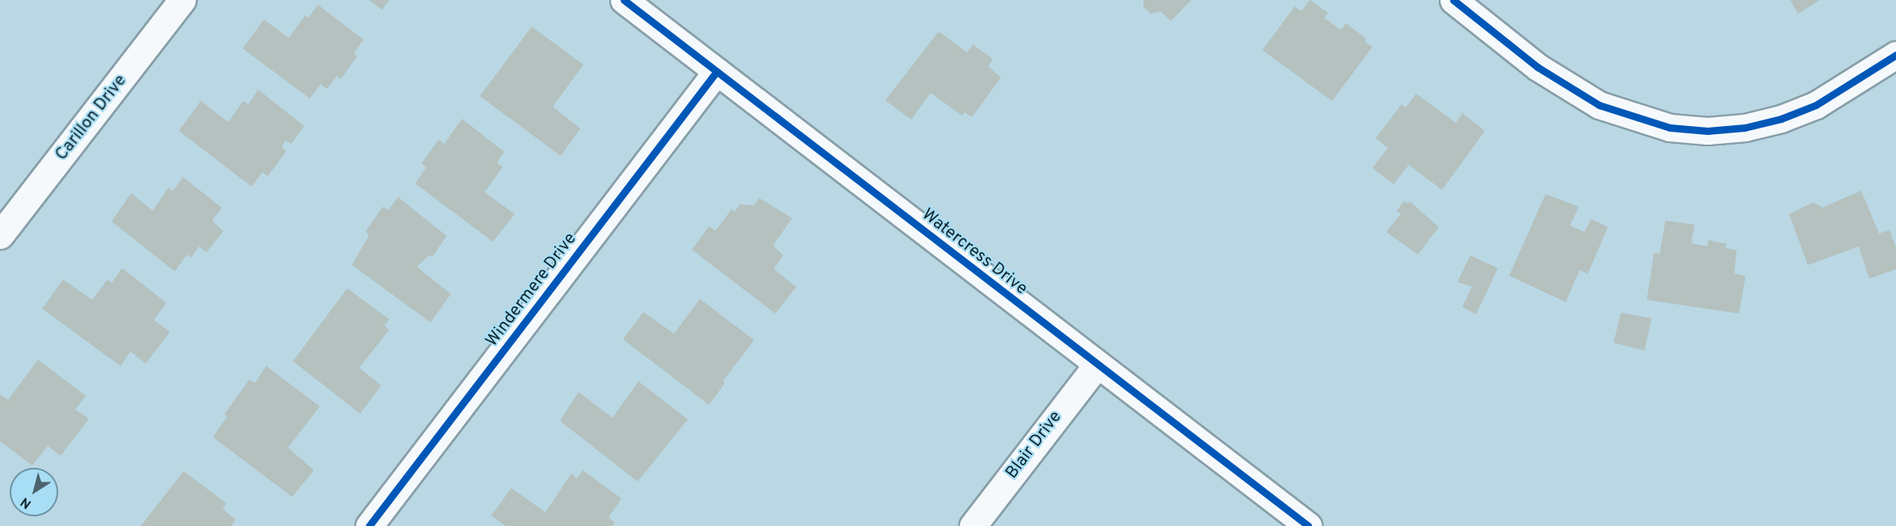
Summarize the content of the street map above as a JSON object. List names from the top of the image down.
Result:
{
  "streets": {
    "street": [
      "Carillon Drive",
      "Watercress Drive",
      "Windermere Drive",
      "Blair Drive"
    ]
  },
  "crossings": [
    ["Watercress Drive", "Windermere Drive"],
    ["Watercress Drive", "Blair Drive"]
  ],
  "north": "bottom left"
}
